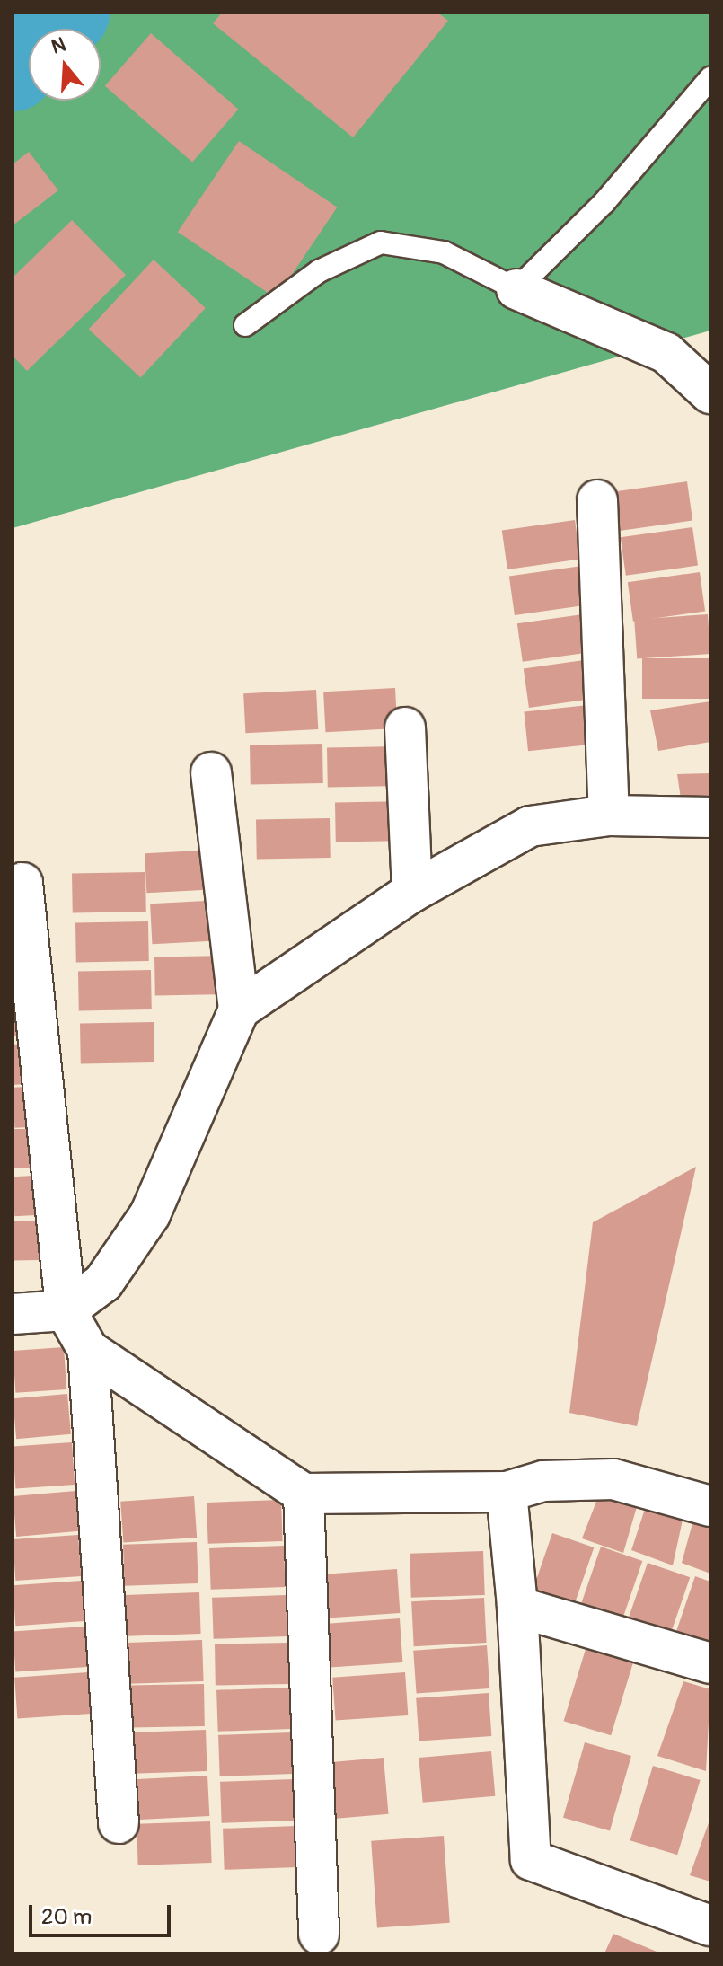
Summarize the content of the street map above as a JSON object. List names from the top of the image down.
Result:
{
  "scale_bar": "20 m",
  "north": "top"
}
